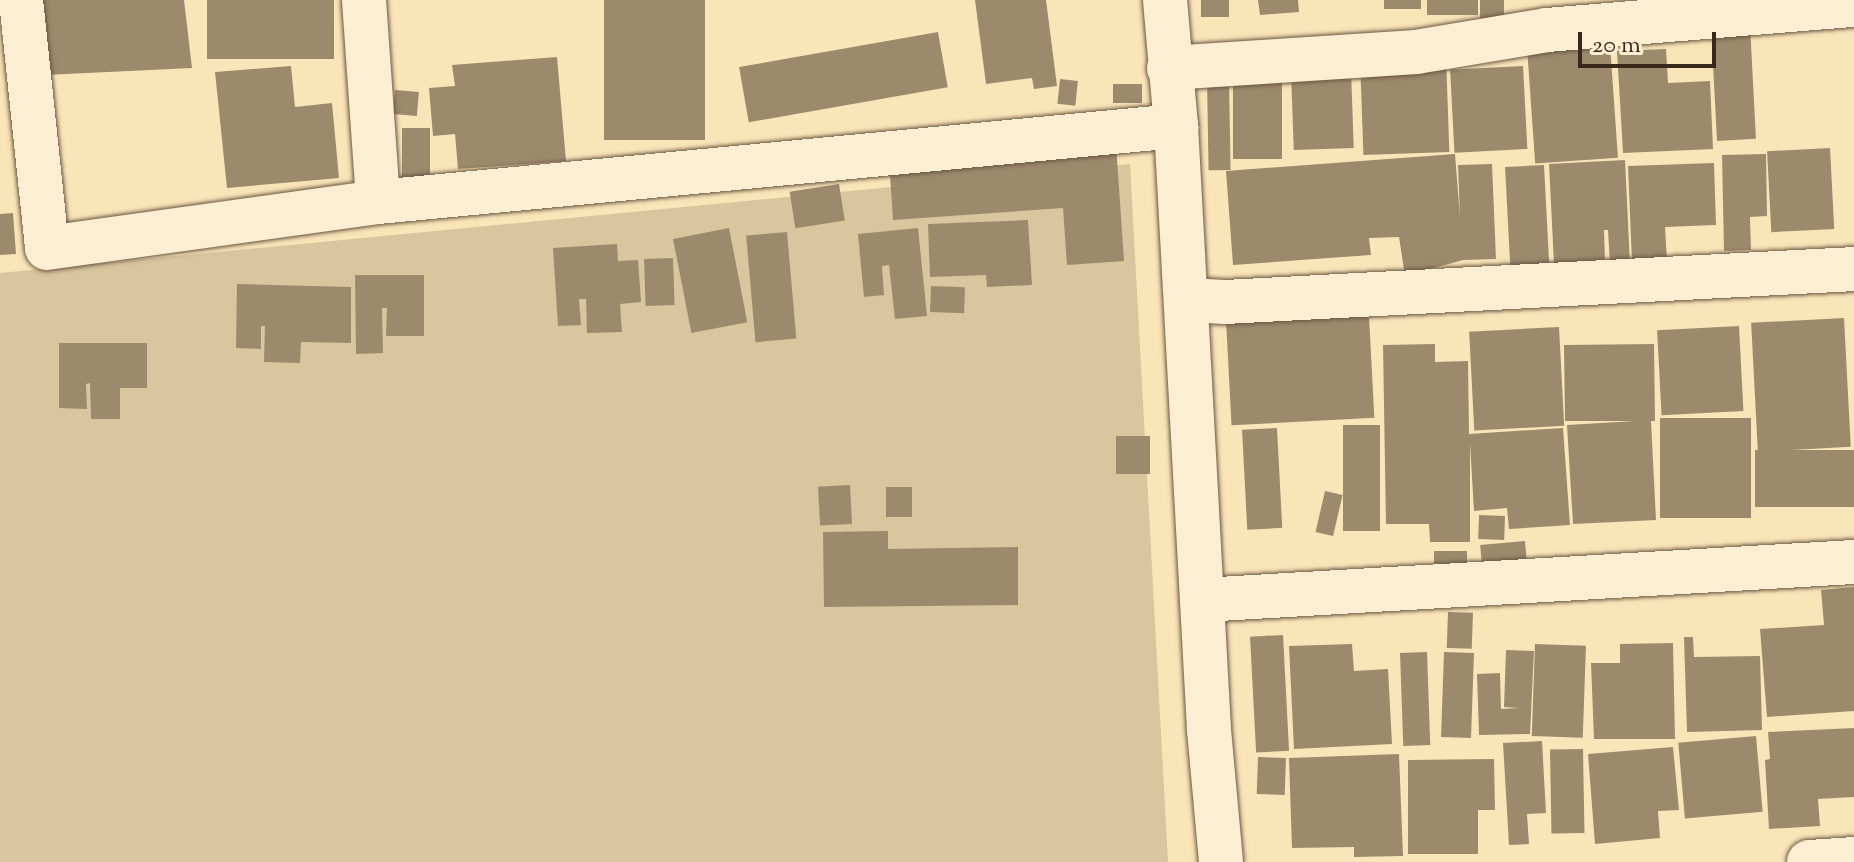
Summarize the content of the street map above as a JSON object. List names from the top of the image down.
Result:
{
  "scale_bar": "20 m"
}
